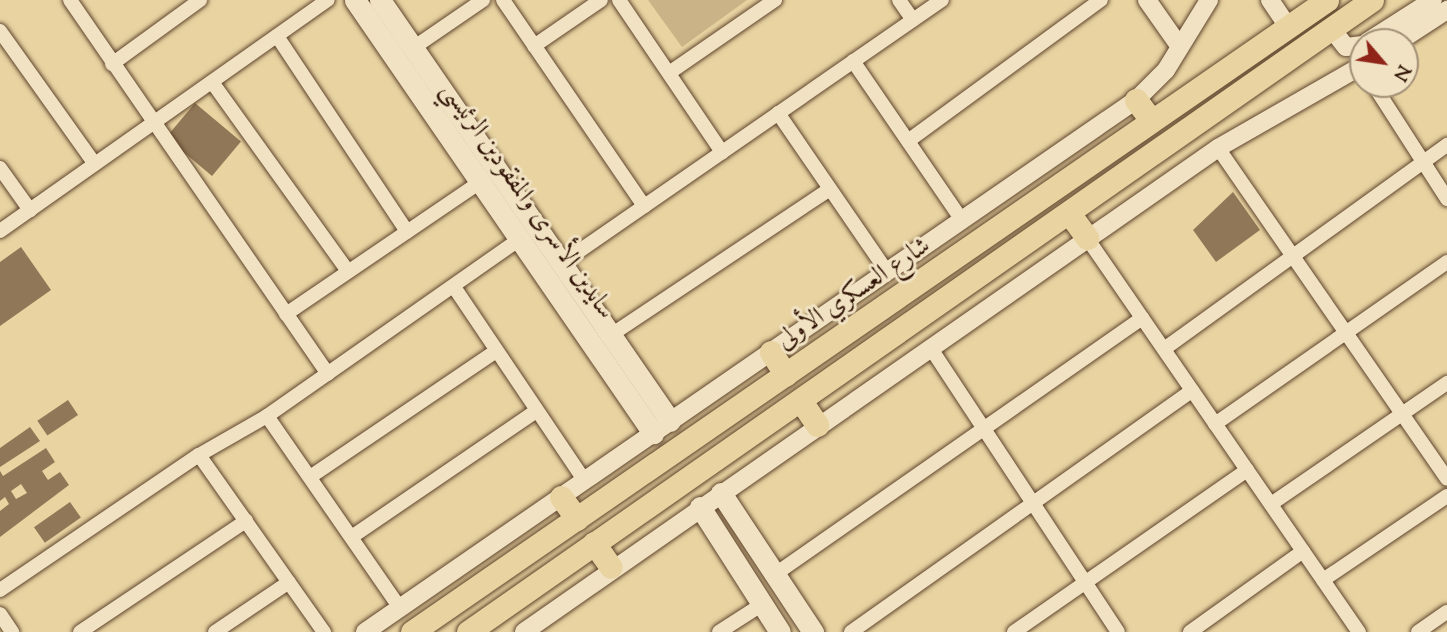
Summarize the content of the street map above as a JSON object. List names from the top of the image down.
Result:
{
  "streets": {
    "main road": ["سايدين الأسرى والمفقودين الرئيسي", "شارع العسكري الأولى"]
  },
  "north": "bottom right"
}
